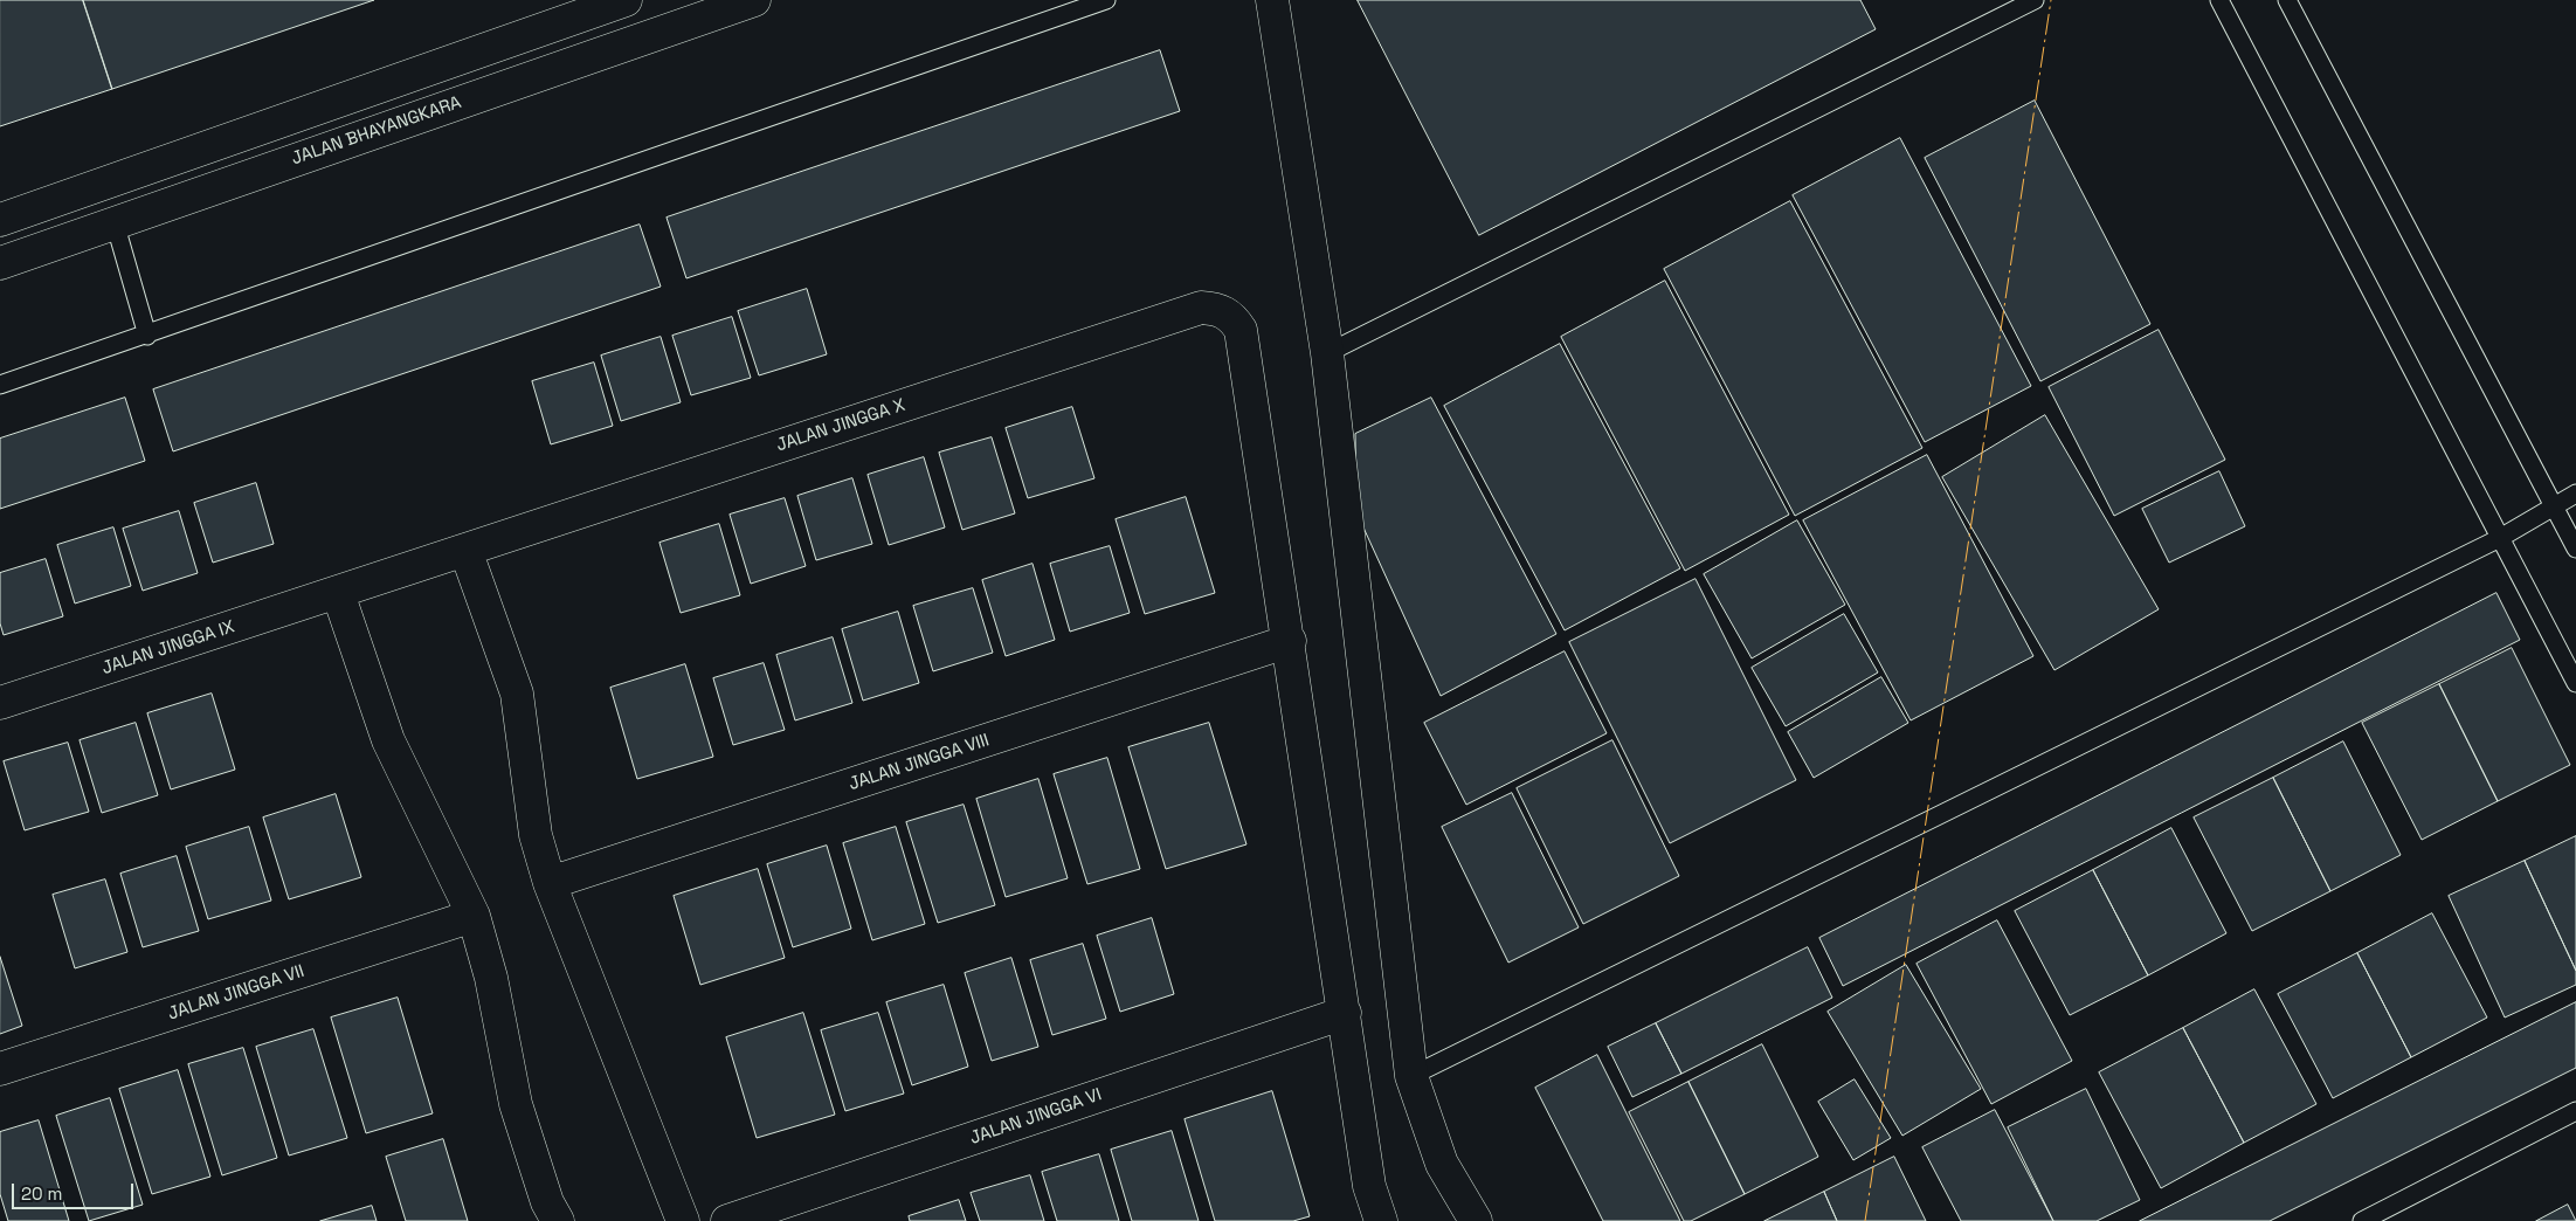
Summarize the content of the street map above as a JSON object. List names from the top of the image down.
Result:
{
  "streets": {
    "street": [
      "JALAN BHAYANGKARA",
      "JALAN JINGGA X",
      "JALAN JINGGA IX",
      "JALAN JINGGA VIII",
      "JALAN JINGGA VII",
      "JALAN JINGGA VI"
    ]
  },
  "crossings": [
    ["JALAN JINGGA X", "JALAN JINGGA IX"],
    ["JALAN JINGGA X", "JALAN JINGGA VIII"]
  ],
  "scale_bar": "20 m"
}
